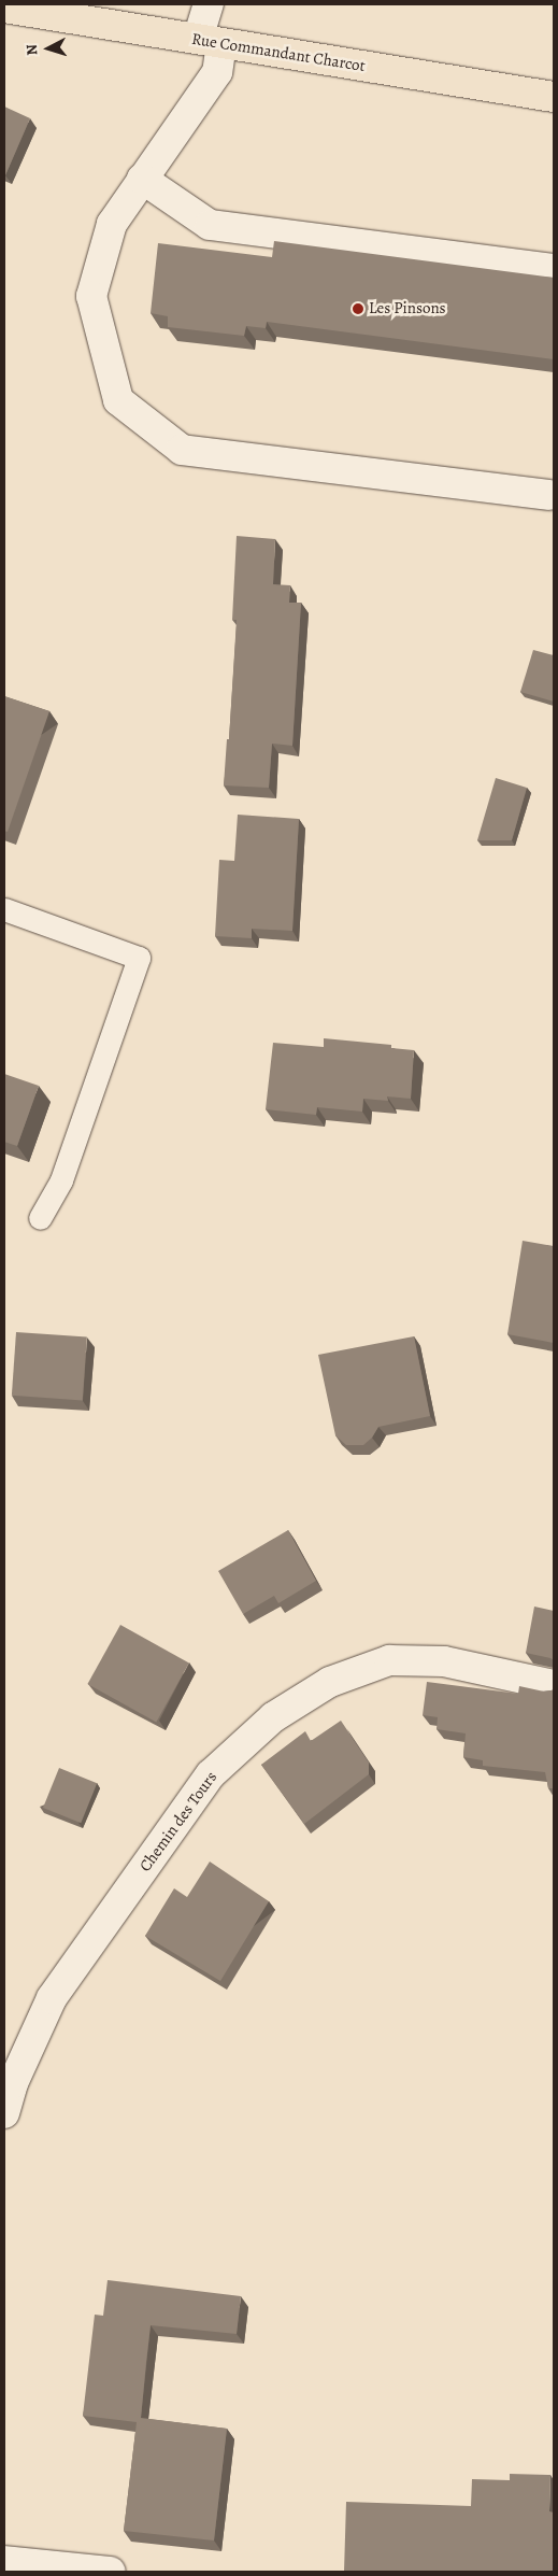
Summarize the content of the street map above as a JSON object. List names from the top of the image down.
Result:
{
  "streets": {
    "main road": ["Rue Commandant Charcot"],
    "street": ["Chemin des Tours"]
  },
  "places": ["Les Pinsons"],
  "north": "left"
}
